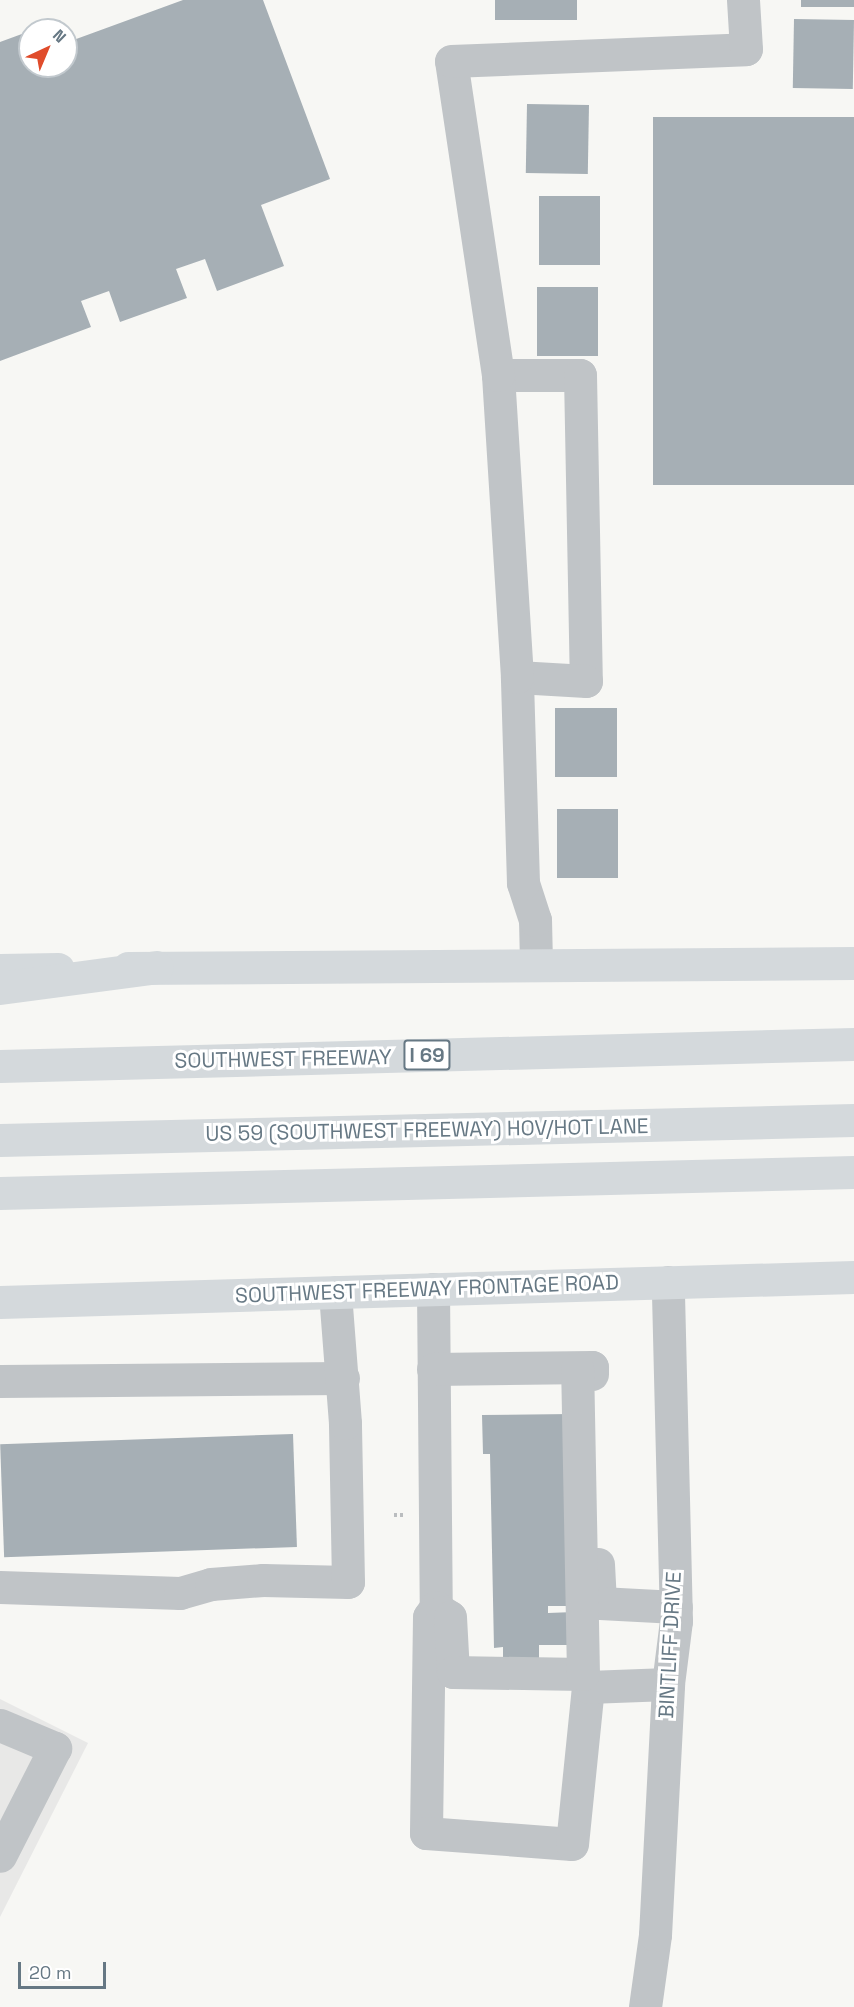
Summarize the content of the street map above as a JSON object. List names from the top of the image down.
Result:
{
  "streets": {
    "main road": [
      "I 69",
      "SOUTHWEST FREEWAY",
      "US 59 (SOUTHWEST FREEWAY) HOV/HOT LANE",
      "SOUTHWEST FREEWAY FRONTAGE ROAD"
    ],
    "street": ["BINTLIFF DRIVE"]
  },
  "crossings": [
    ["SOUTHWEST FREEWAY FRONTAGE ROAD", "BINTLIFF DRIVE"]
  ],
  "scale_bar": "20 m",
  "north": "top right"
}
